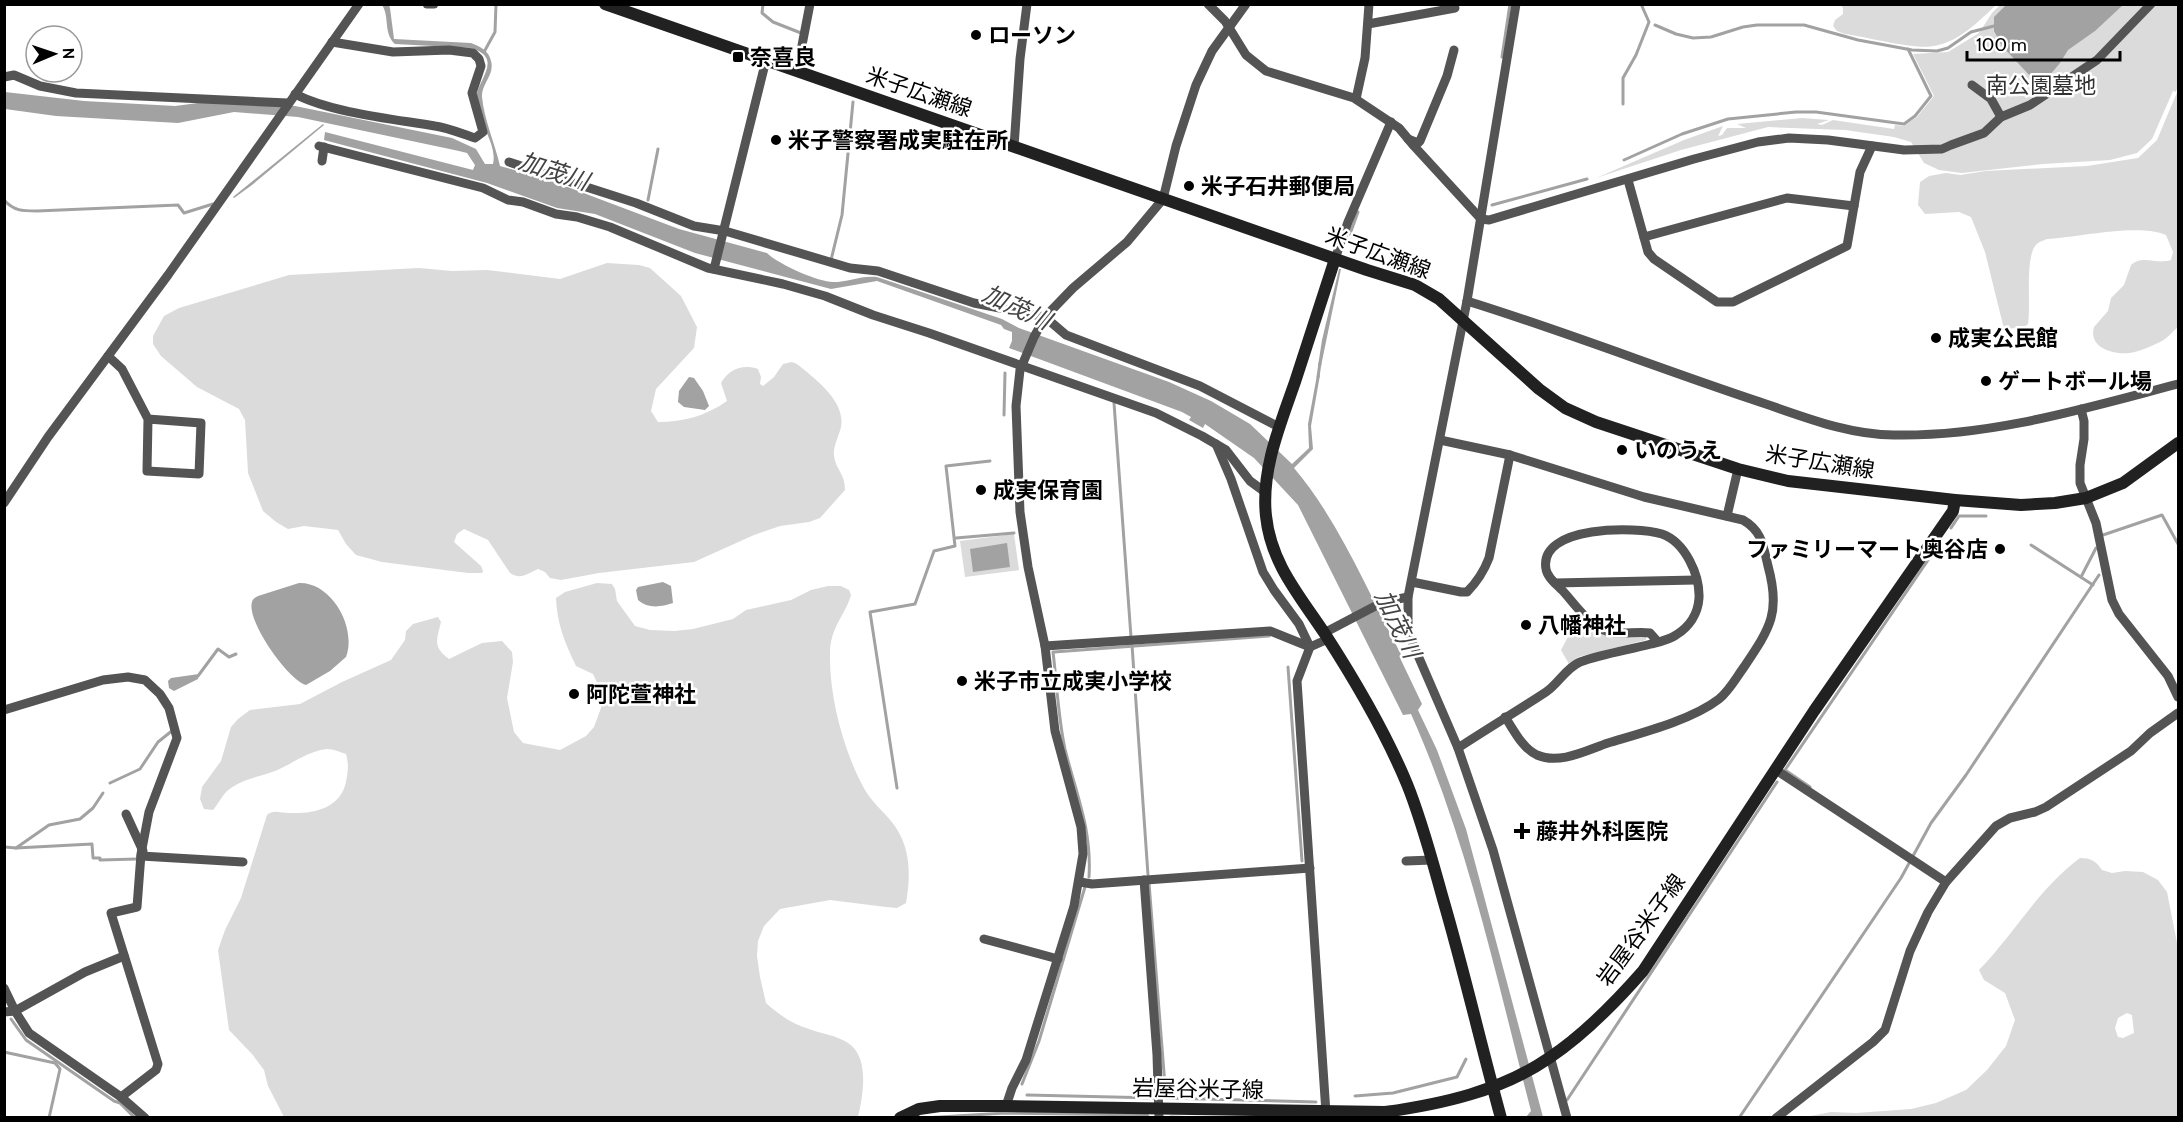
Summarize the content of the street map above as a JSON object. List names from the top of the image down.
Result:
{
  "streets": {
    "main road": ["米子広瀬線", "岩屋谷米子線"]
  },
  "crossings": [
    ["米子広瀬線", "岩屋谷米子線"]
  ],
  "water": ["加茂川"],
  "parks": ["南公園墓地"],
  "places": {
    "other": [
      "ローソン",
      "米子警察署成実駐在所",
      "米子石井郵便局",
      "成実公民館",
      "ゲートボール場",
      "いのうえ",
      "成実保育園",
      "ファミリーマート奥谷店",
      "八幡神社",
      "米子市立成実小学校",
      "阿陀萱神社"
    ],
    "transit": ["奈喜良"],
    "health": ["藤井外科医院"]
  },
  "scale_bar": "100 m",
  "north": "right"
}
